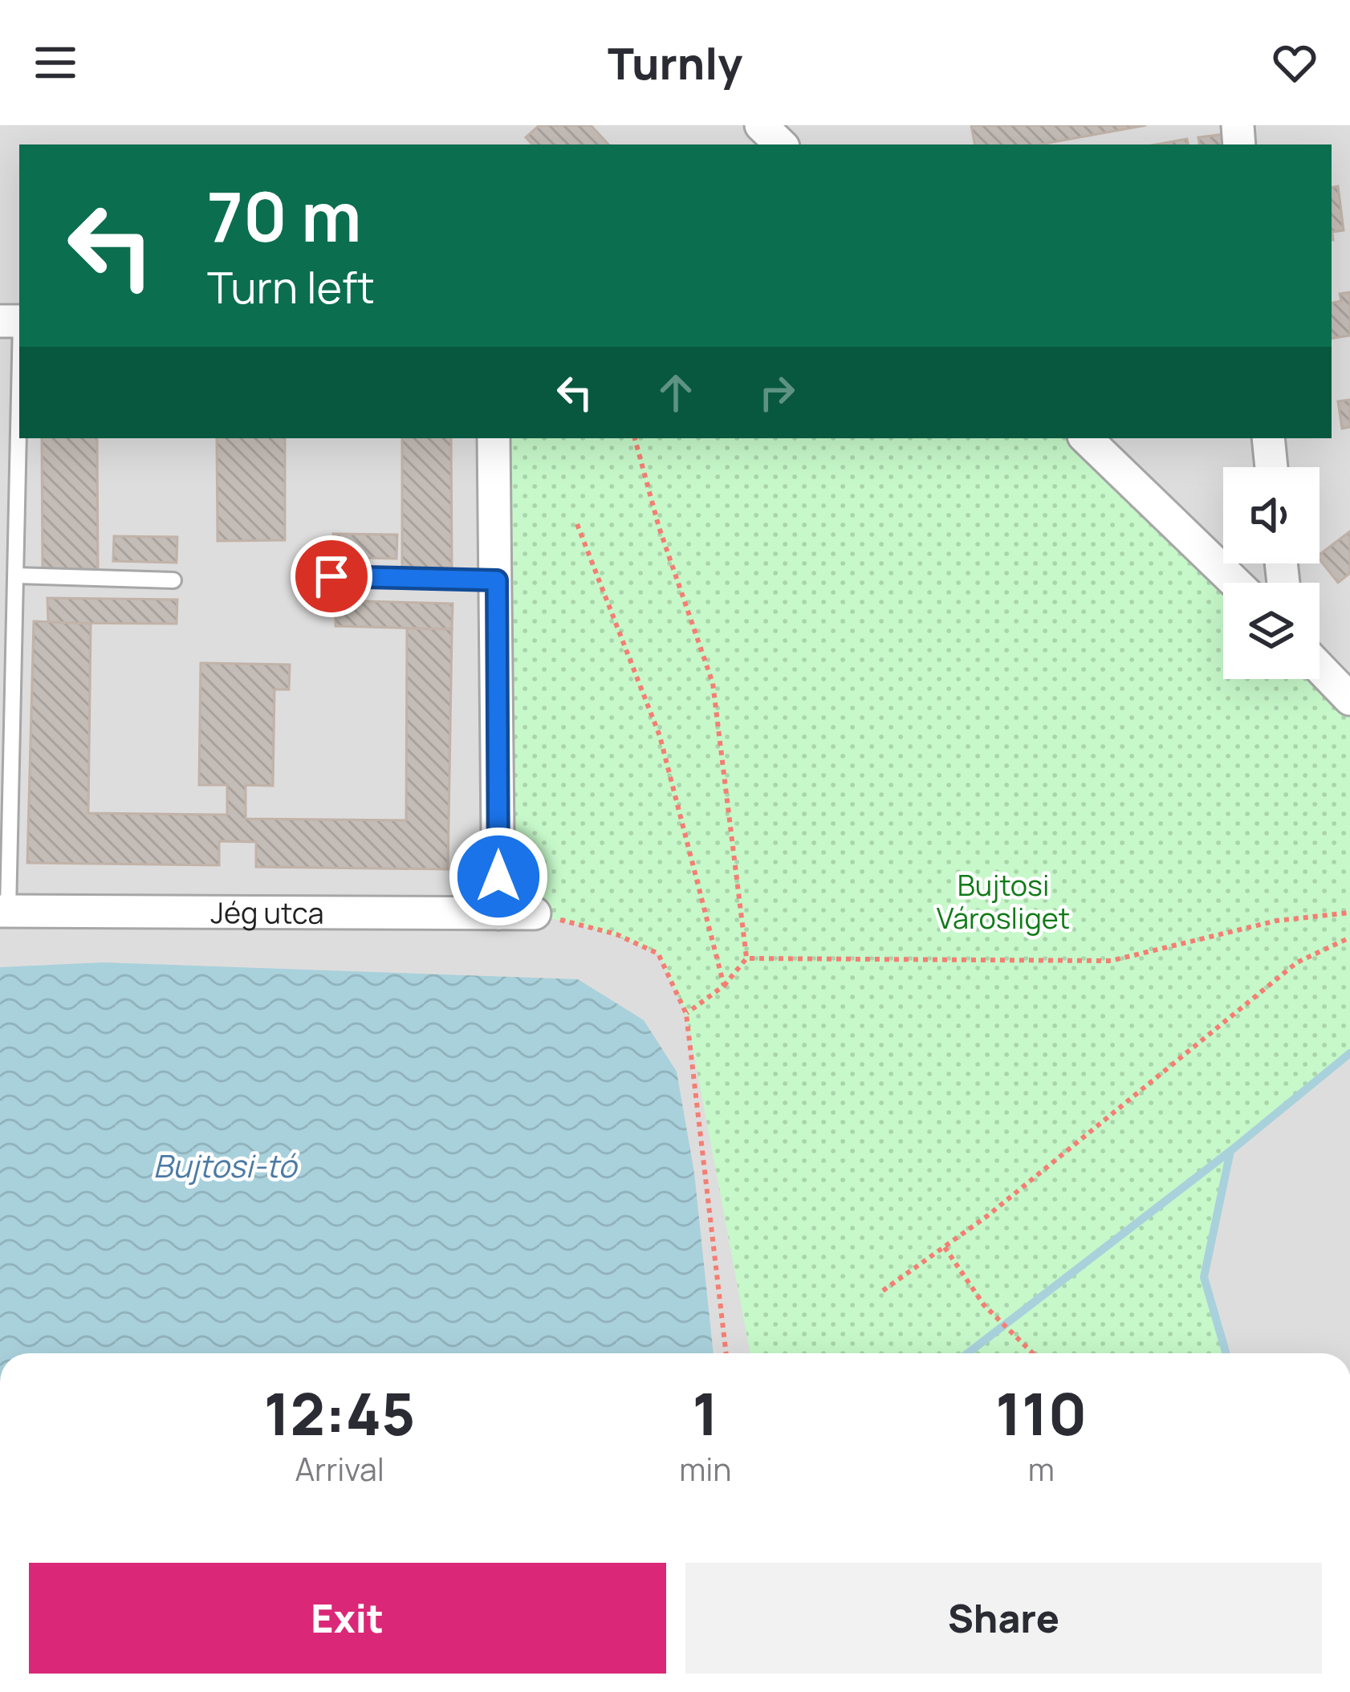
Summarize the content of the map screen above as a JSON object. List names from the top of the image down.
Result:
{
  "streets": {
    "street": ["Jég utca"]
  },
  "water": ["Bujtosi-tó"],
  "parks": ["Bujtosi Városliget"],
  "page": {
    "header": "Turnly",
    "turn": ["70 m", "Turn left"],
    "eta": [
      "12:45",
      "Arrival",
      "1",
      "min",
      "110",
      "m"
    ],
    "buttons": ["Exit", "Share"]
  }
}
